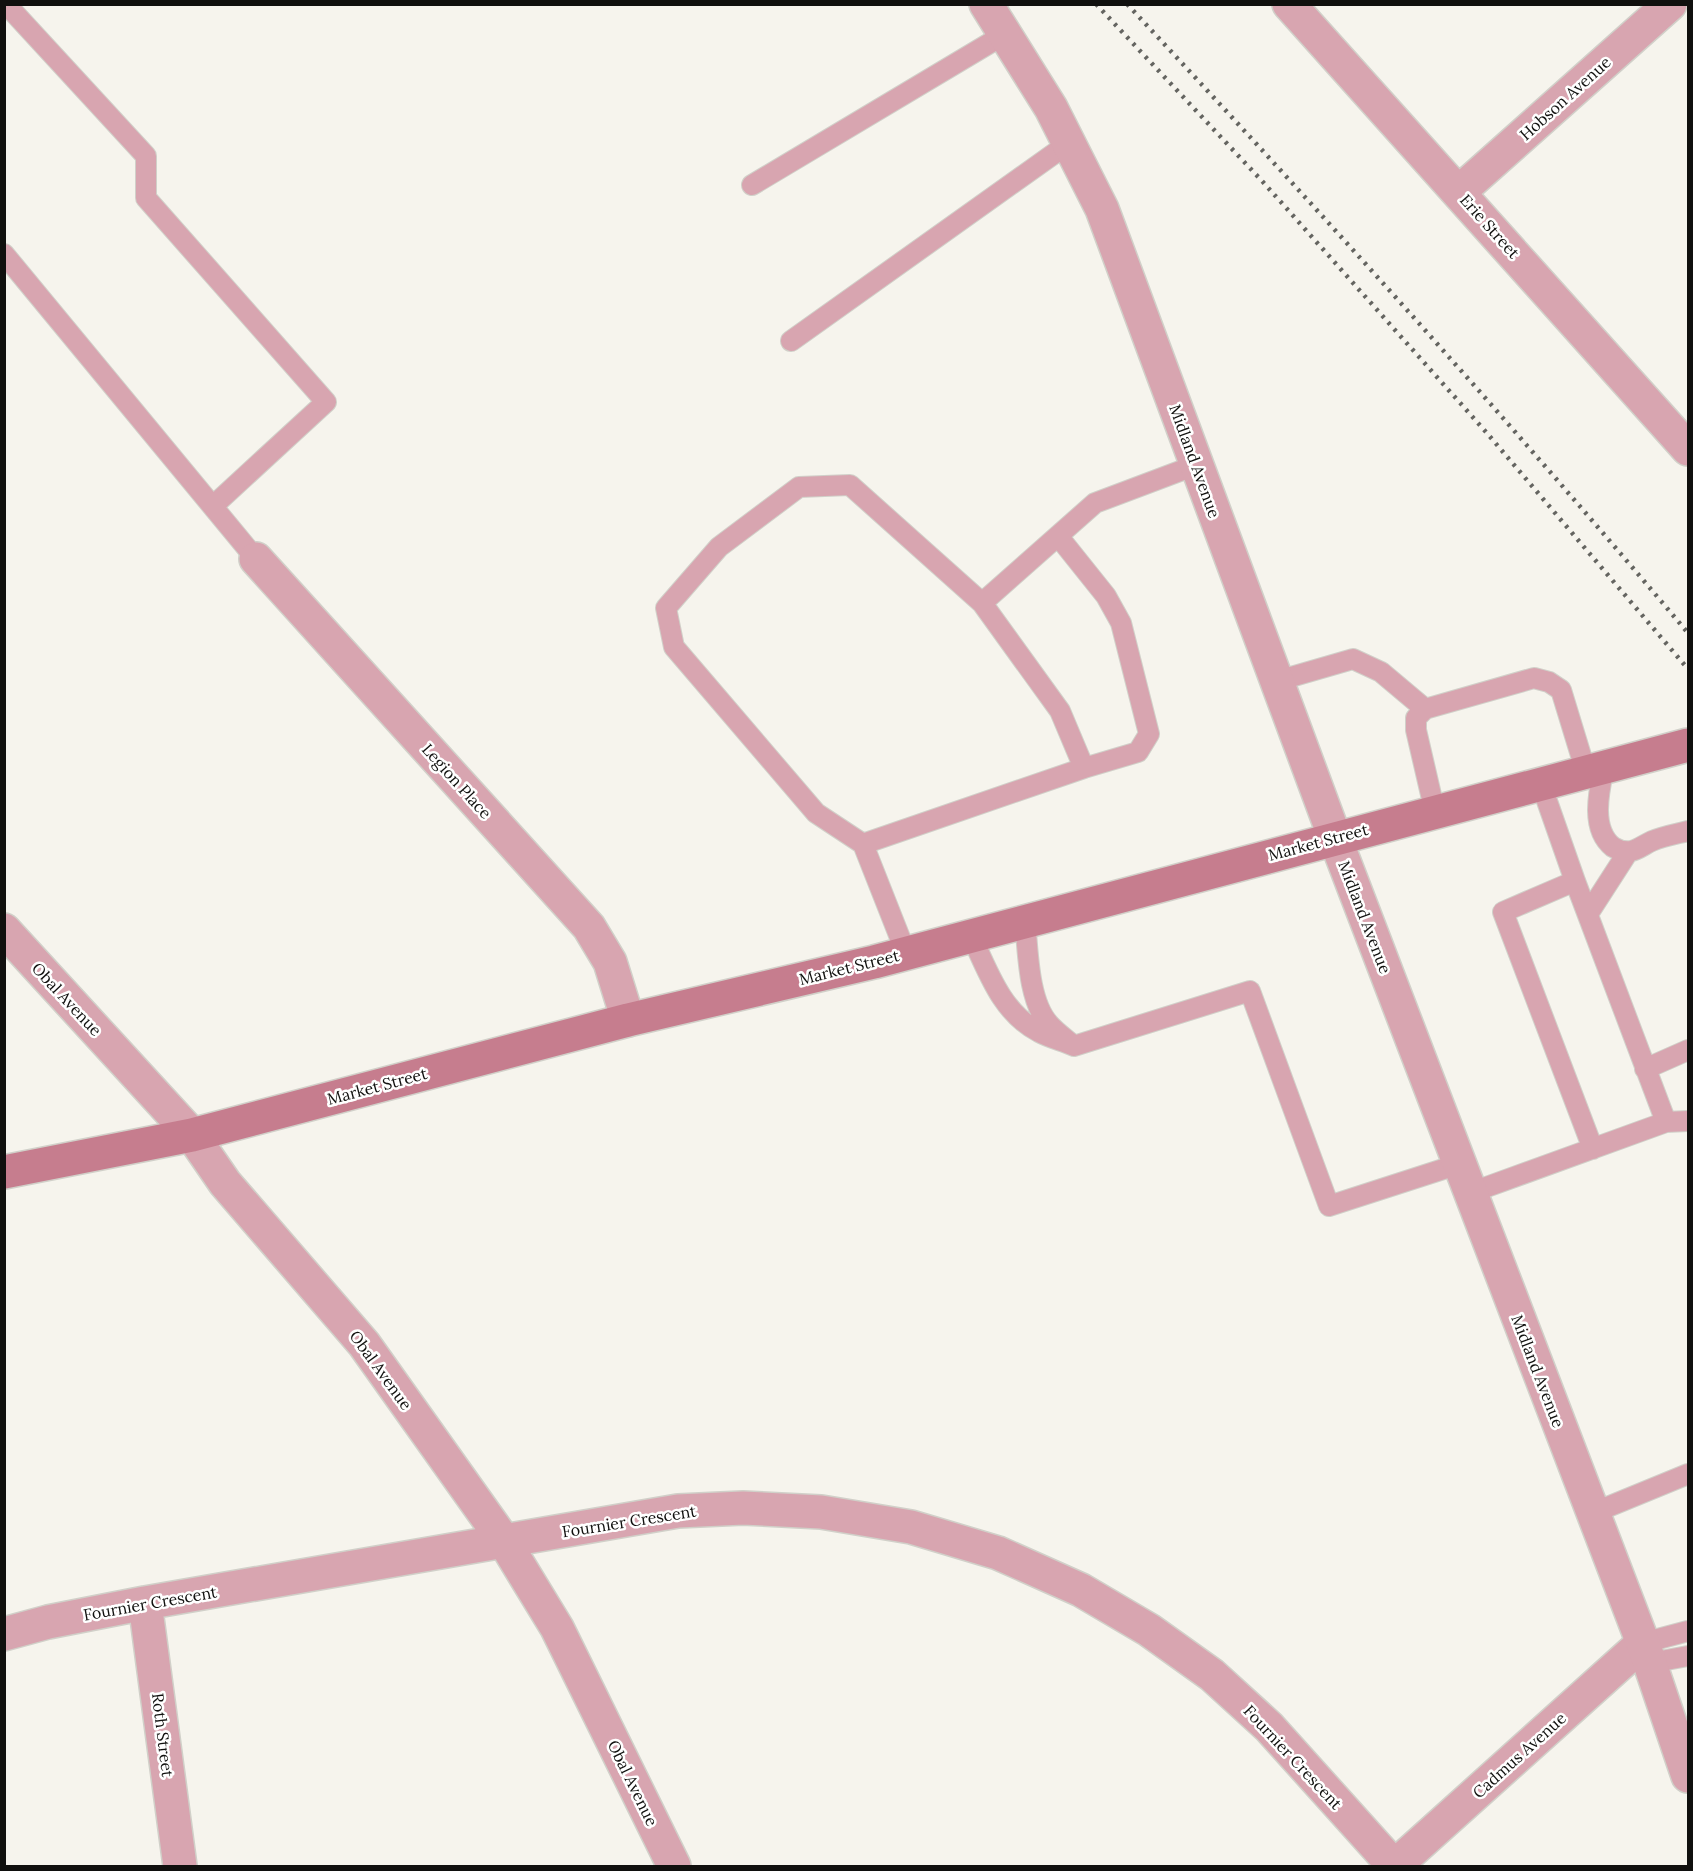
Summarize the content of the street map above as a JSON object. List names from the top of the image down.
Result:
{
  "streets": {
    "main road": ["Market Street"],
    "street": [
      "Hobson Avenue",
      "Erie Street",
      "Midland Avenue",
      "Legion Place",
      "Obal Avenue",
      "Fournier Crescent",
      "Roth Street",
      "Cadmus Avenue"
    ]
  },
  "crossings": [
    ["Hobson Avenue", "Erie Street"],
    ["Midland Avenue", "Market Street"],
    ["Midland Avenue", "Cadmus Avenue"],
    ["Legion Place", "Market Street"],
    ["Market Street", "Obal Avenue"],
    ["Obal Avenue", "Fournier Crescent"],
    ["Fournier Crescent", "Roth Street"],
    ["Fournier Crescent", "Cadmus Avenue"]
  ]
}
